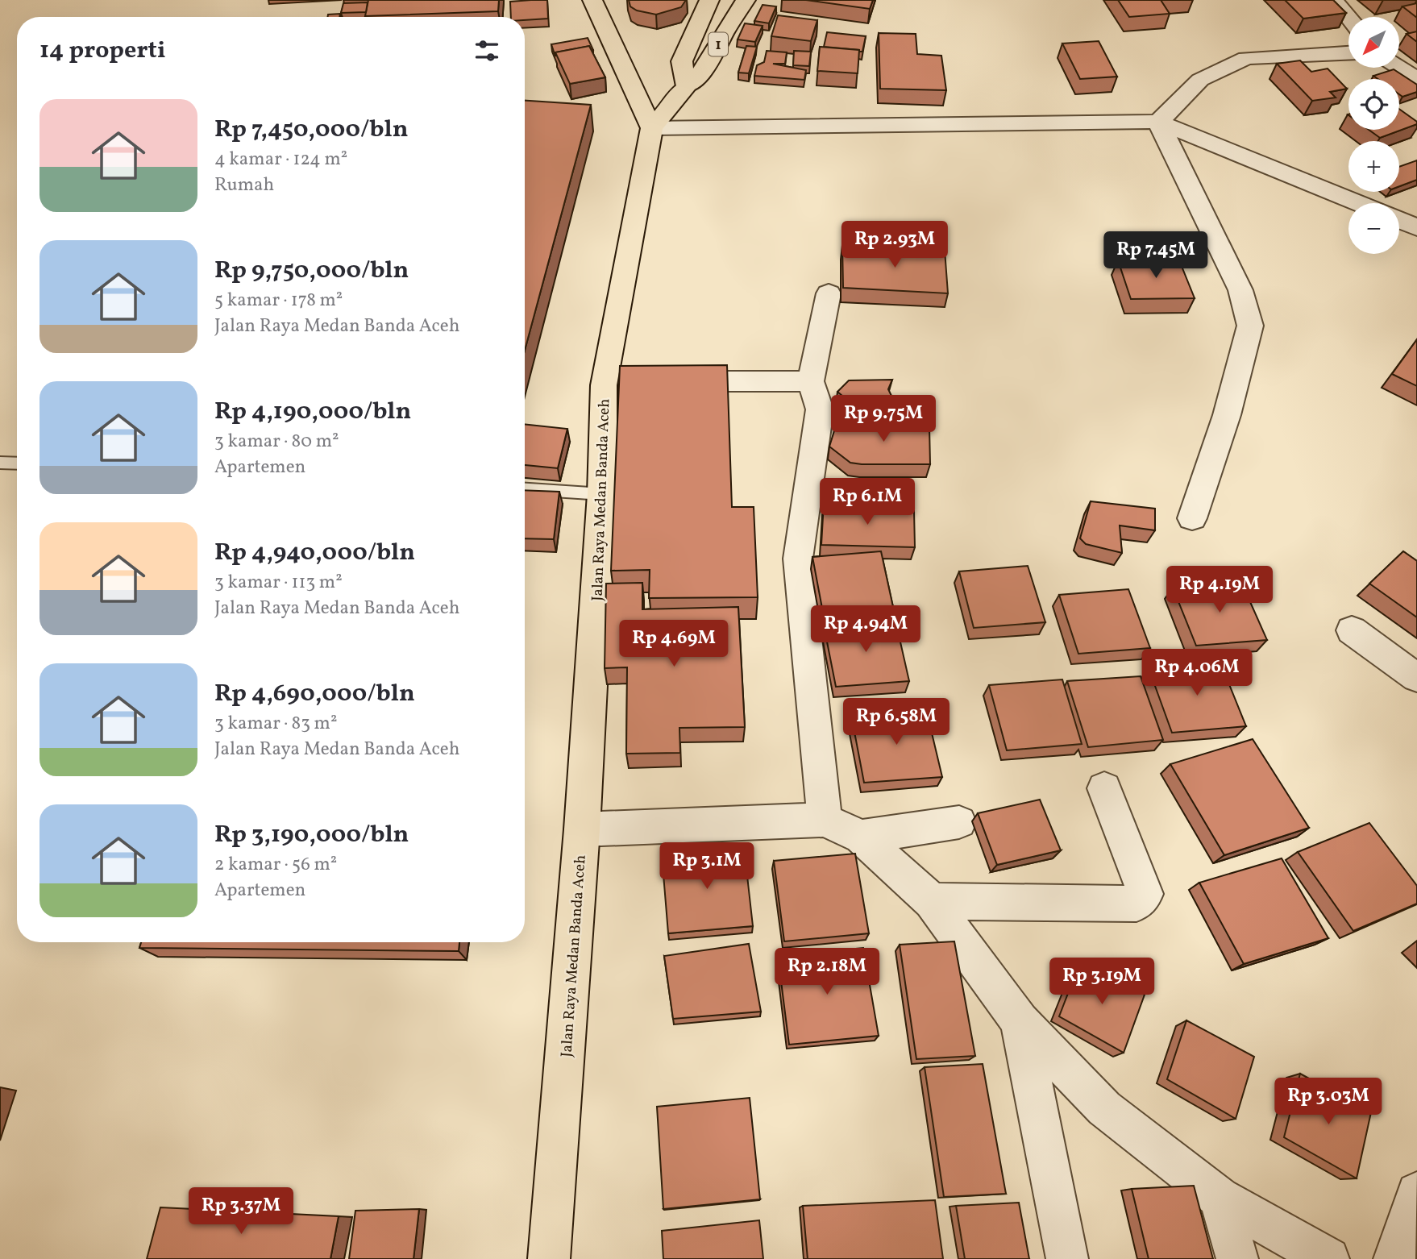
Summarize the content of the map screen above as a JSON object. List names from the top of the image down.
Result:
{
  "streets": {
    "main road": ["1", "Jalan Raya Medan Banda Aceh"]
  },
  "crossings": [
    ["1", "Jalan Raya Medan Banda Aceh"]
  ],
  "north": "bottom left",
  "page": {
    "map_buttons": ["+", "−"],
    "heading": "14 properti",
    "list": [
      {
        "name": "Rp 7,450,000/bln",
        "note": "4 kamar · 124 m² · Rumah"
      },
      {
        "name": "Rp 9,750,000/bln",
        "note": "5 kamar · 178 m² · Jalan Raya Medan Banda Aceh"
      },
      {
        "name": "Rp 4,190,000/bln",
        "note": "3 kamar · 80 m² · Apartemen"
      },
      {
        "name": "Rp 4,940,000/bln",
        "note": "3 kamar · 113 m² · Jalan Raya Medan Banda Aceh"
      },
      {
        "name": "Rp 4,690,000/bln",
        "note": "3 kamar · 83 m² · Jalan Raya Medan Banda Aceh"
      },
      {
        "name": "Rp 3,190,000/bln",
        "note": "2 kamar · 56 m² · Apartemen"
      }
    ],
    "price": [
      "Rp 2.93M",
      "Rp 7.45M",
      "Rp 9.75M",
      "Rp 6.1M",
      "Rp 4.19M",
      "Rp 4.94M",
      "Rp 4.69M",
      "Rp 4.06M",
      "Rp 6.58M",
      "Rp 3.1M",
      "Rp 2.18M",
      "Rp 3.19M",
      "Rp 3.03M",
      "Rp 3.37M"
    ]
  }
}
